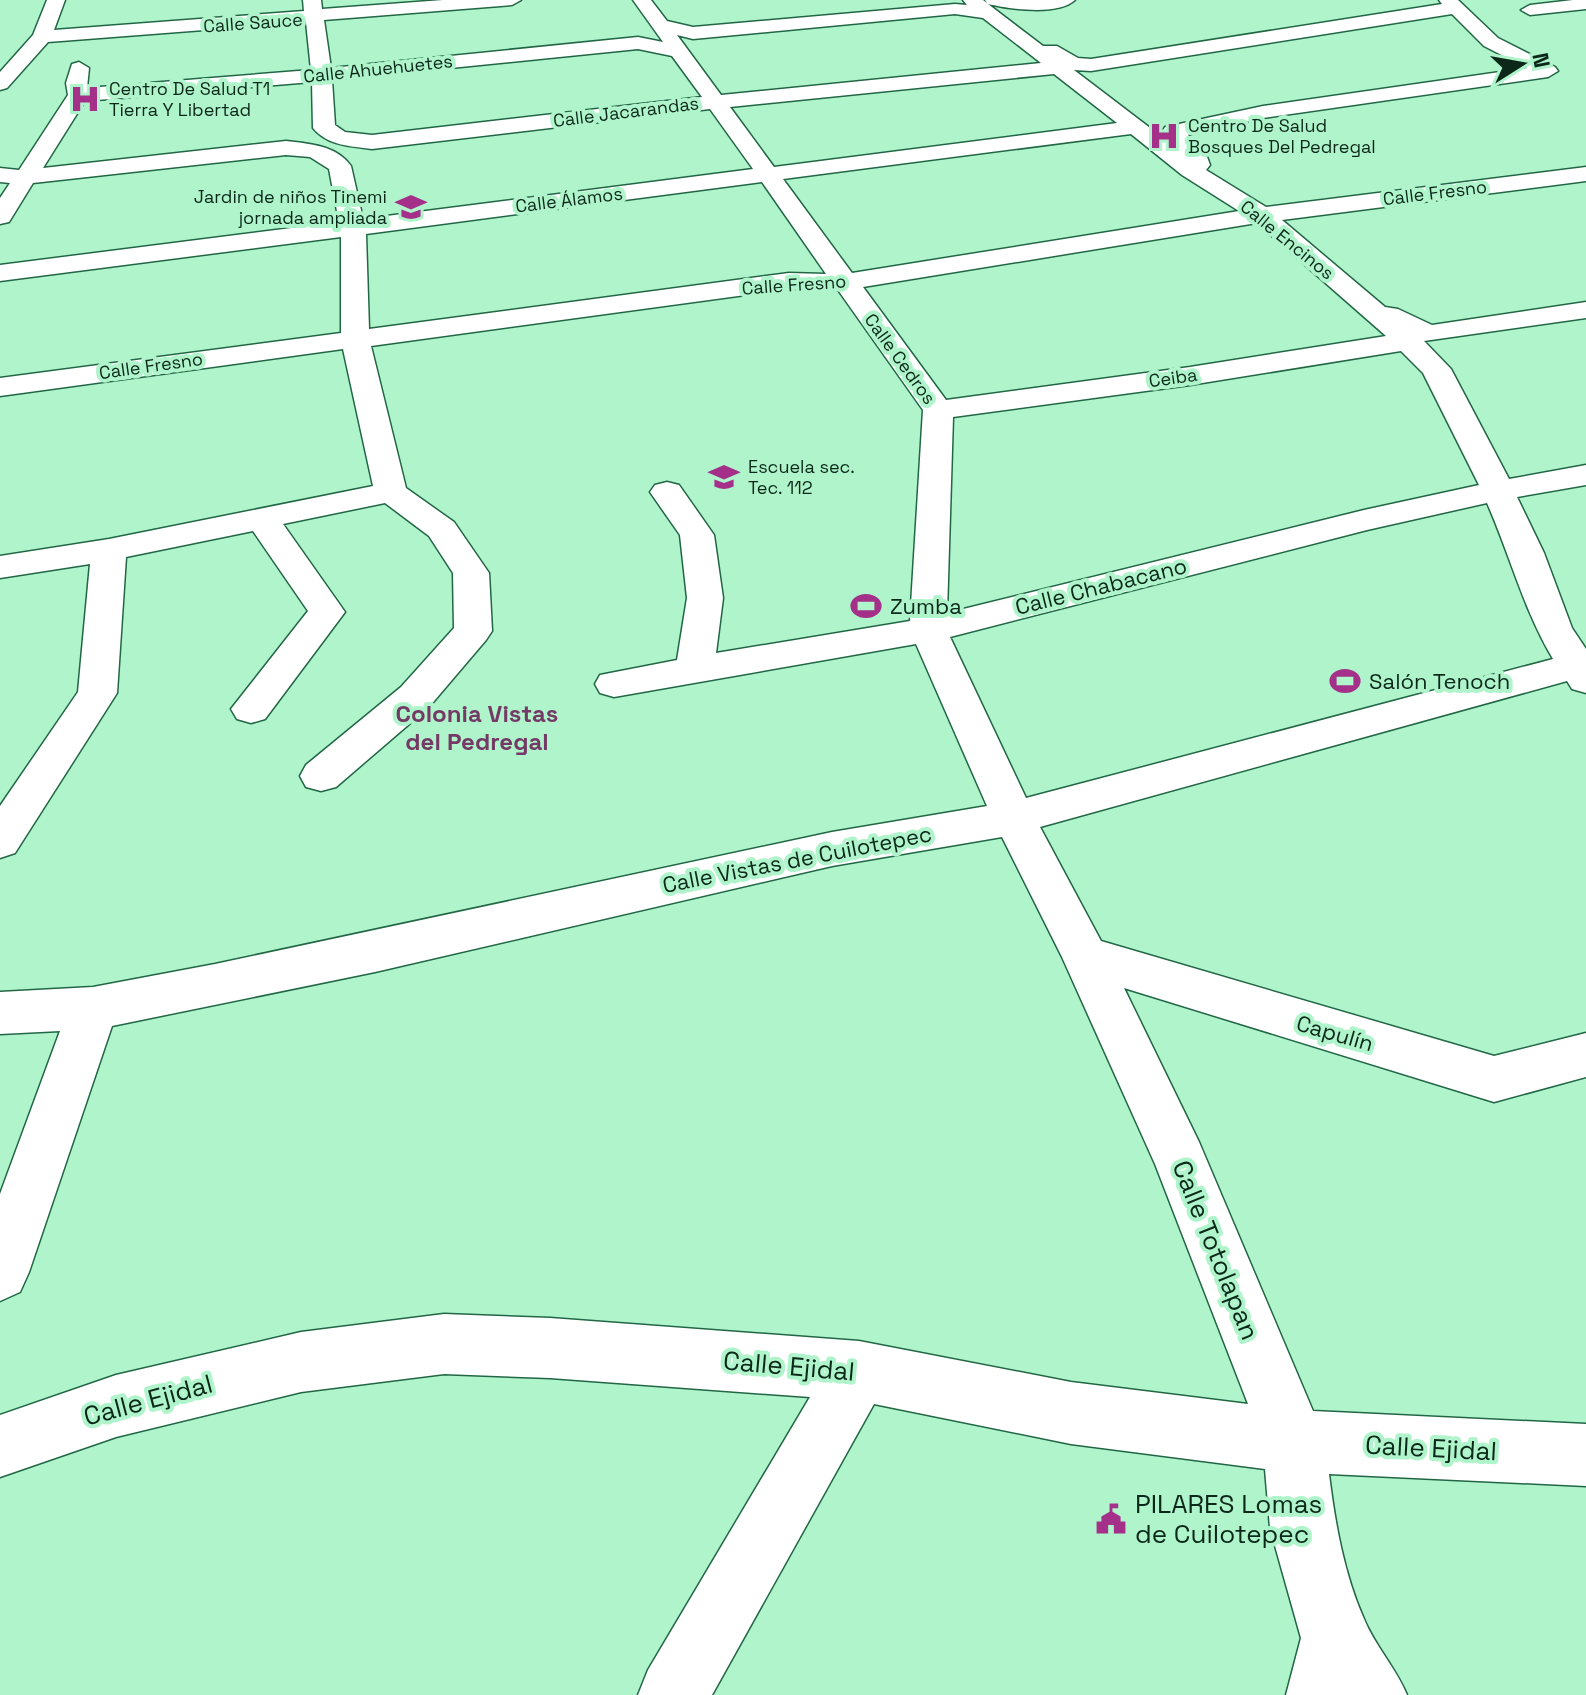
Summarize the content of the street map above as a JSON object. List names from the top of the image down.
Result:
{
  "streets": {
    "street": [
      "Calle Sauce",
      "Calle Ahuehuetes",
      "Calle Jacarandas",
      "Calle Fresno",
      "Calle Álamos",
      "Calle Encinos",
      "Calle Cedros",
      "Ceiba",
      "Calle Chabacano",
      "Calle Vistas de Cuilotepec",
      "Capulín",
      "Calle Totolapan",
      "Calle Ejidal"
    ]
  },
  "crossings": [
    ["Calle Sauce", "Calle Jacarandas"],
    ["Calle Ahuehuetes", "Calle Jacarandas"],
    ["Calle Ahuehuetes", "Calle Cedros"],
    ["Calle Jacarandas", "Calle Encinos"],
    ["Calle Jacarandas", "Calle Cedros"],
    ["Calle Fresno", "Calle Encinos"],
    ["Calle Fresno", "Calle Cedros"],
    ["Calle Álamos", "Calle Encinos"],
    ["Calle Álamos", "Calle Cedros"],
    ["Calle Encinos", "Ceiba"],
    ["Calle Encinos", "Calle Chabacano"],
    ["Calle Encinos", "Calle Vistas de Cuilotepec"],
    ["Calle Cedros", "Ceiba"],
    ["Calle Cedros", "Calle Chabacano"],
    ["Calle Cedros", "Calle Vistas de Cuilotepec"],
    ["Calle Cedros", "Calle Totolapan"],
    ["Calle Vistas de Cuilotepec", "Calle Totolapan"],
    ["Capulín", "Calle Totolapan"],
    ["Calle Totolapan", "Calle Ejidal"]
  ],
  "districts": ["Colonia Vistas del Pedregal"],
  "places": {
    "hospital": ["Centro De Salud T1 Tierra Y Libertad", "Centro De Salud Bosques Del Pedregal"],
    "school or university": ["Jardin de niños Tinemi jornada ampliada", "Escuela sec. Tec. 112"],
    "sports": ["Zumba", "Salón Tenoch"],
    "public building": ["PILARES Lomas de Cuilotepec"]
  },
  "north": "right"
}
